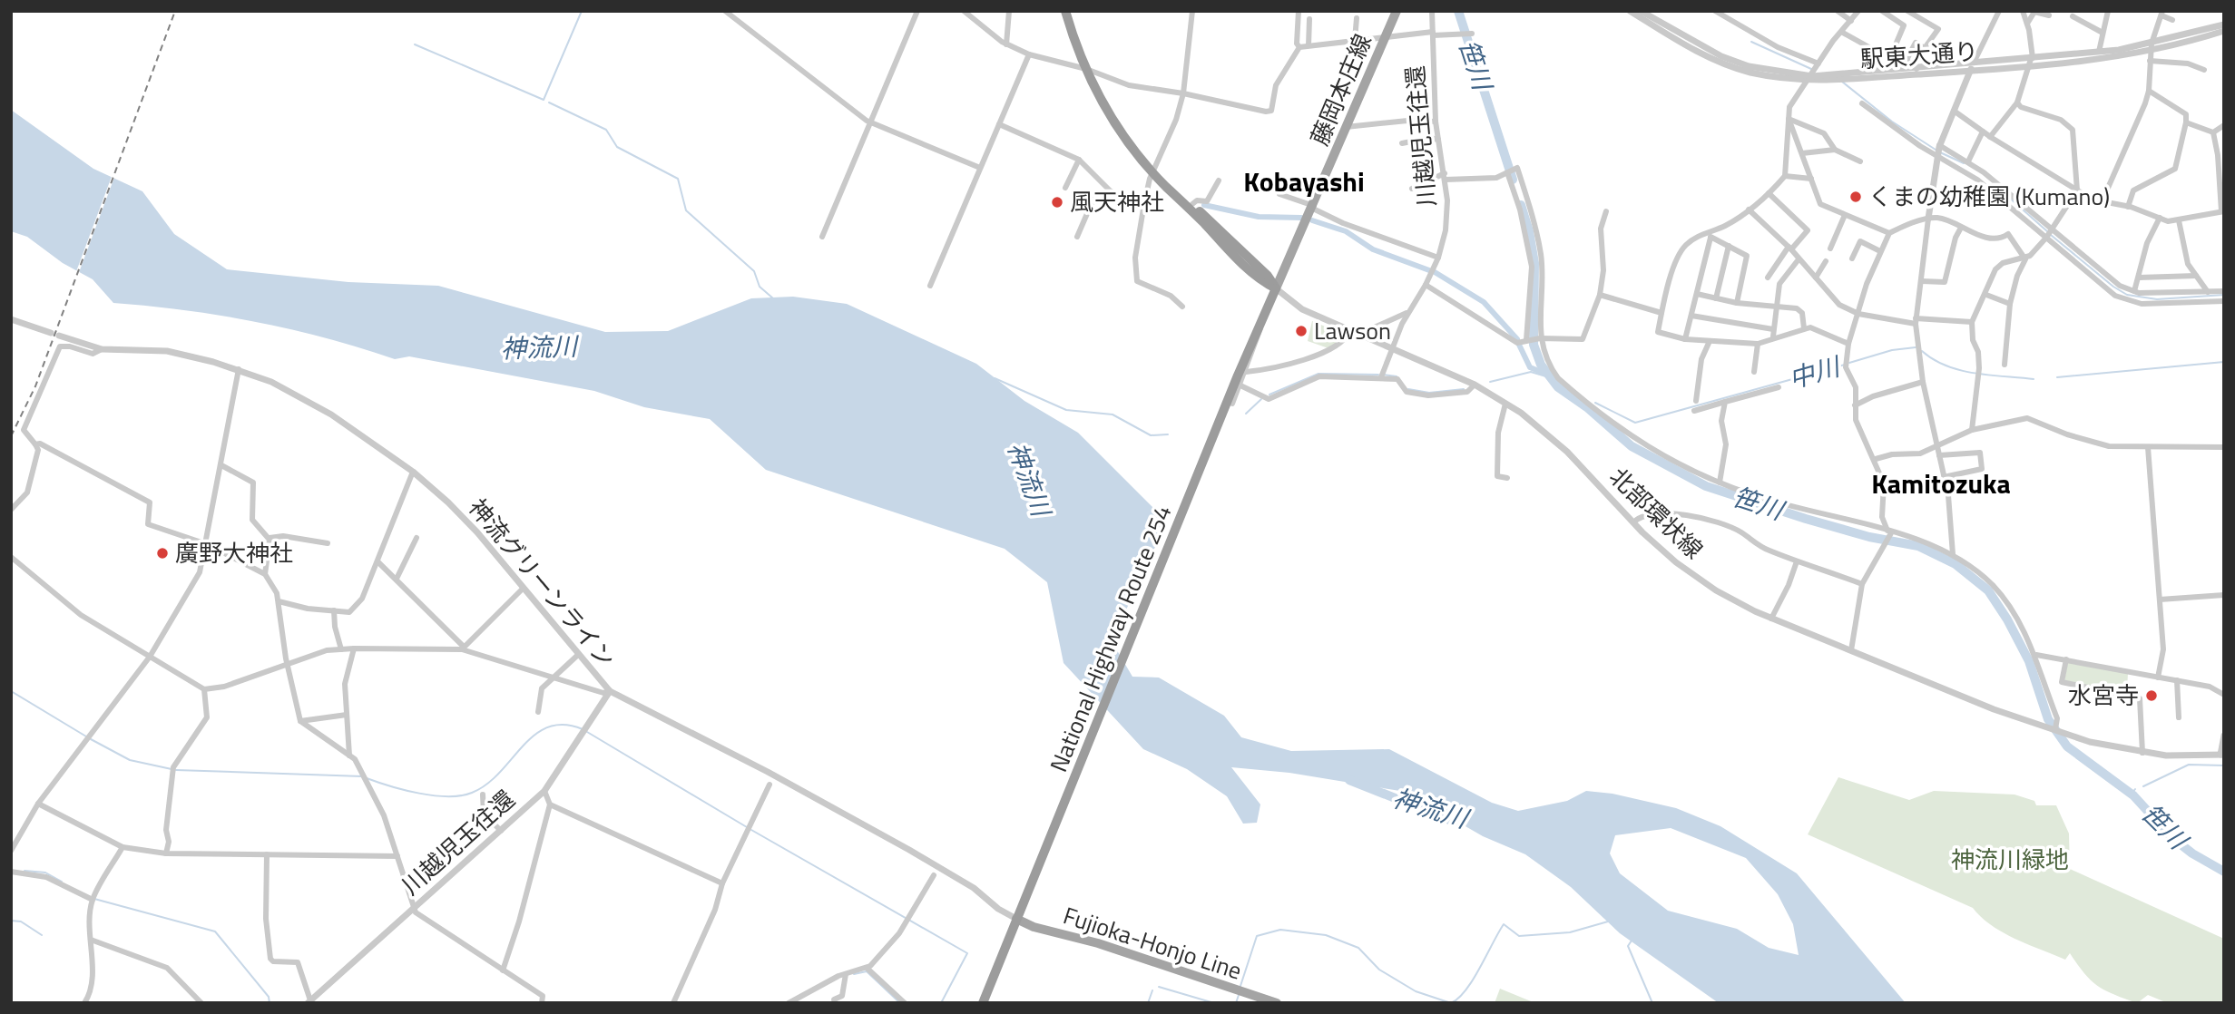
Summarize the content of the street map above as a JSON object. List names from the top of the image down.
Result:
{
  "streets": {
    "highway": ["National Highway Route 254"],
    "main road": ["藤岡本庄線", "Fujioka-Honjo Line"],
    "street": [
      "駅東大通り",
      "川越児玉往還",
      "北部環状線",
      "神流グリーンライン"
    ]
  },
  "crossings": [
    ["藤岡本庄線", "北部環状線"],
    ["藤岡本庄線", "National Highway Route 254"],
    ["川越児玉往還", "北部環状線"],
    ["川越児玉往還", "神流グリーンライン"],
    ["北部環状線", "National Highway Route 254"],
    ["神流グリーンライン", "National Highway Route 254"],
    ["神流グリーンライン", "Fujioka-Honjo Line"],
    ["National Highway Route 254", "Fujioka-Honjo Line"]
  ],
  "districts": ["Kobayashi", "Kamitozuka"],
  "water": ["笹川", "神流川", "中川"],
  "parks": ["神流川緑地"],
  "places": [
    "くまの幼稚園 (Kumano)",
    "風天神社",
    "Lawson",
    "廣野大神社",
    "水宮寺"
  ]
}
